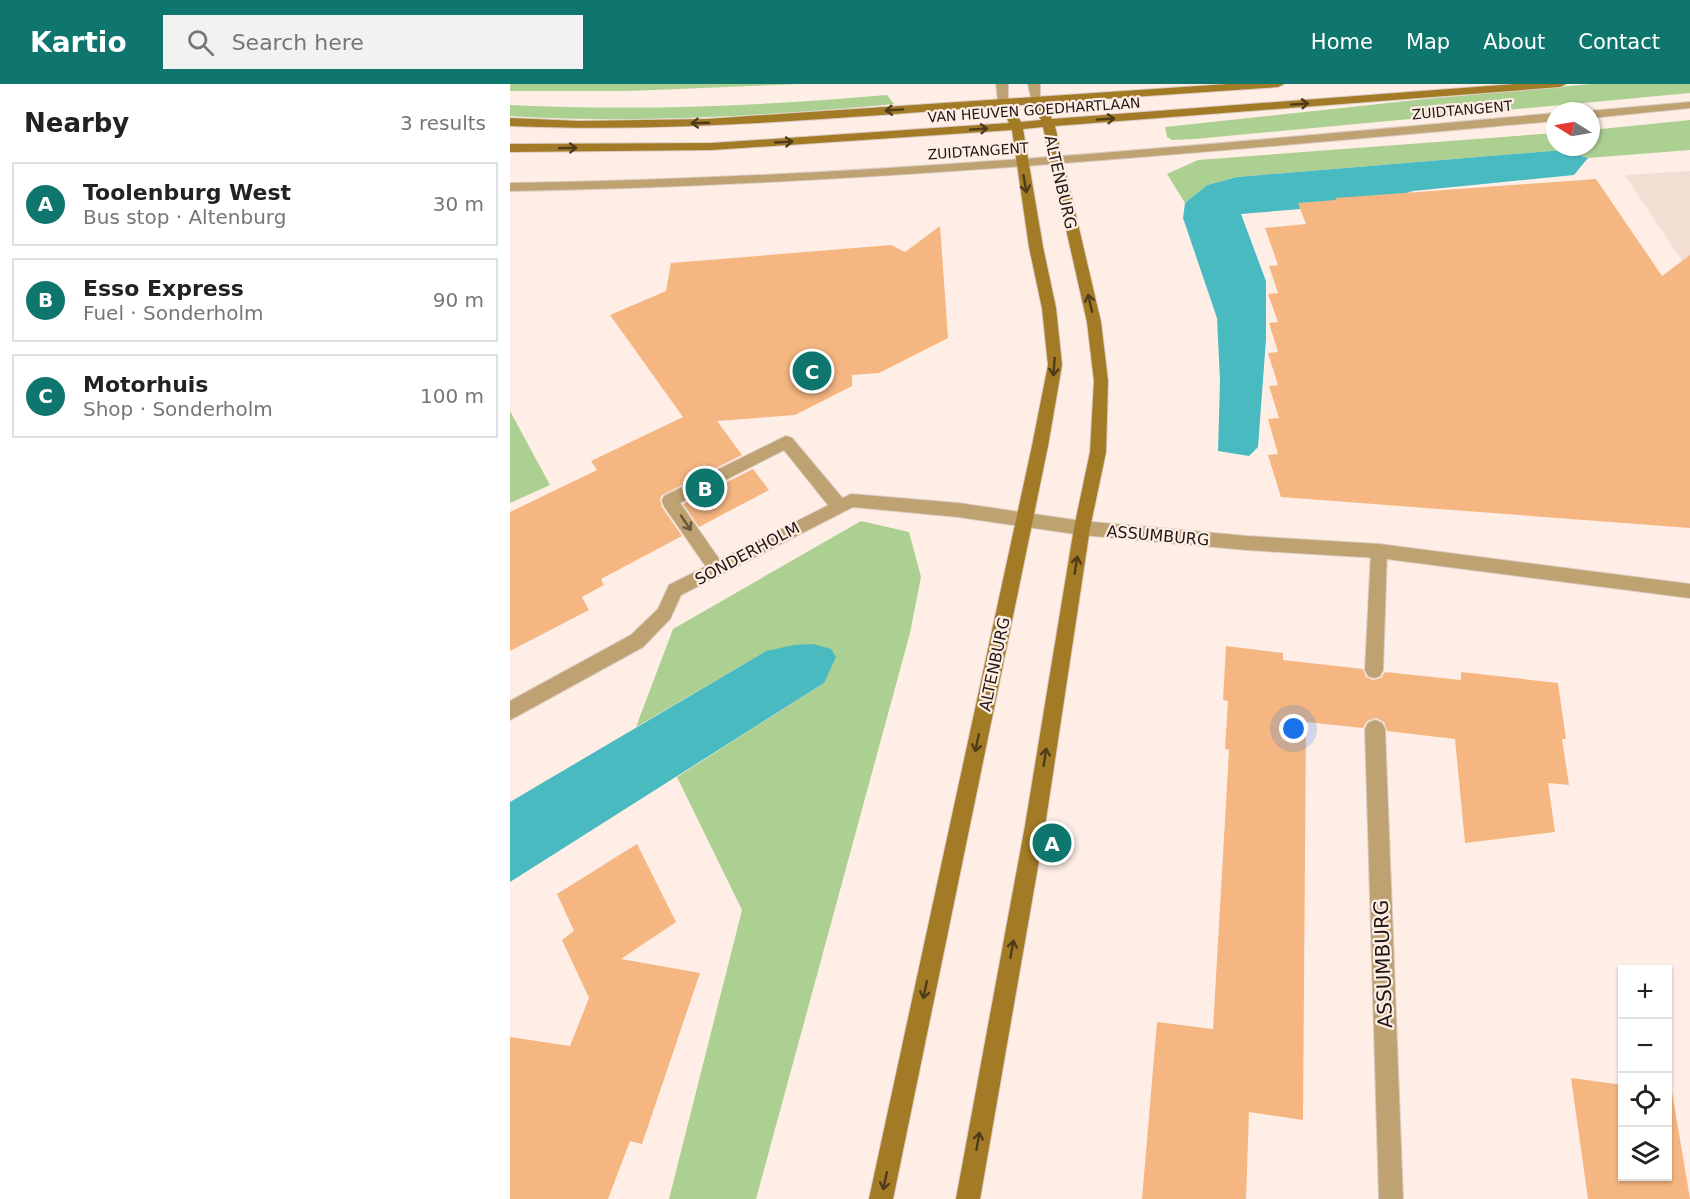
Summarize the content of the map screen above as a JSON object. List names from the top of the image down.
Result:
{
  "streets": {
    "main road": ["VAN HEUVEN GOEDHARTLAAN", "ALTENBURG"],
    "street": ["ZUIDTANGENT", "ASSUMBURG", "SONDERHOLM"]
  },
  "crossings": [
    ["VAN HEUVEN GOEDHARTLAAN", "ALTENBURG"],
    ["ZUIDTANGENT", "ALTENBURG"],
    ["ALTENBURG", "ASSUMBURG"],
    ["ALTENBURG", "SONDERHOLM"],
    ["ASSUMBURG", "SONDERHOLM"]
  ],
  "north": "left",
  "page": {
    "header": "Kartio",
    "search": "Search here",
    "nav": [
      "Home",
      "Map",
      "About",
      "Contact"
    ],
    "heading": ["Nearby", "3 results"],
    "list": [
      {
        "mark": "A",
        "name": "Toolenburg West",
        "note": "Bus stop · Altenburg",
        "value": "30 m"
      },
      {
        "mark": "B",
        "name": "Esso Express",
        "note": "Fuel · Sonderholm",
        "value": "90 m"
      },
      {
        "mark": "C",
        "name": "Motorhuis",
        "note": "Shop · Sonderholm",
        "value": "100 m"
      }
    ],
    "pins": ["C", "B", "A"],
    "map_buttons": ["+", "−"]
  }
}
